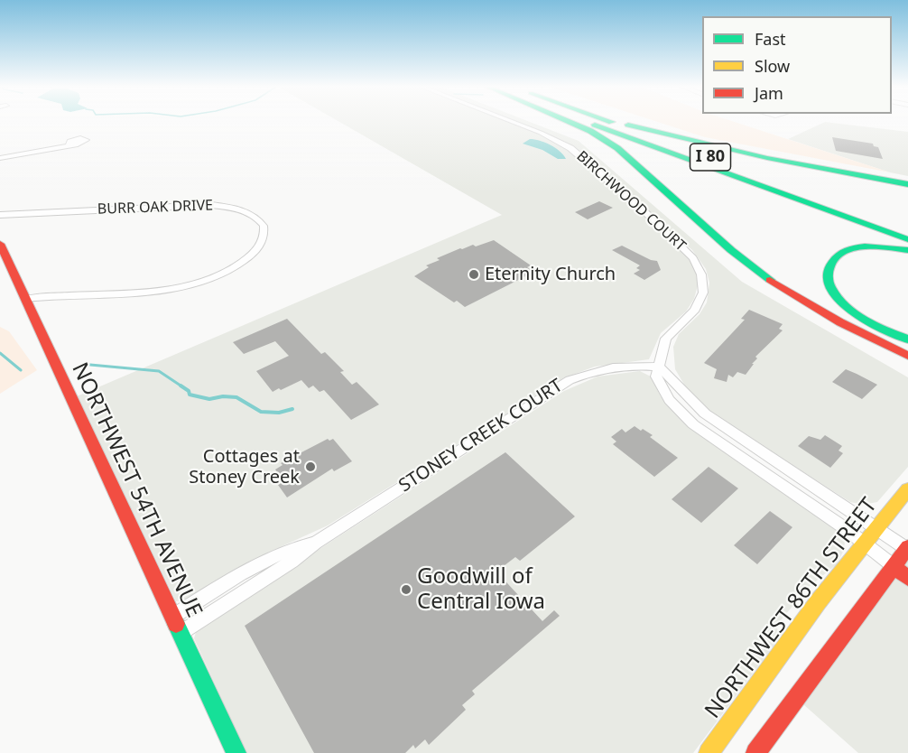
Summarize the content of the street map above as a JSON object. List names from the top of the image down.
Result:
{
  "streets": {
    "main road": ["I 80", "NORTHWEST 54TH AVENUE", "NORTHWEST 86TH STREET"],
    "street": ["BIRCHWOOD COURT", "BURR OAK DRIVE", "STONEY CREEK COURT"]
  },
  "crossings": [
    ["BIRCHWOOD COURT", "STONEY CREEK COURT"],
    ["BIRCHWOOD COURT", "NORTHWEST 86TH STREET"],
    ["BURR OAK DRIVE", "NORTHWEST 54TH AVENUE"],
    ["STONEY CREEK COURT", "NORTHWEST 54TH AVENUE"]
  ],
  "places": ["Eternity Church", "Cottages at Stoney Creek", "Goodwill of Central Iowa"],
  "legend": ["Fast", "Slow", "Jam"]
}
